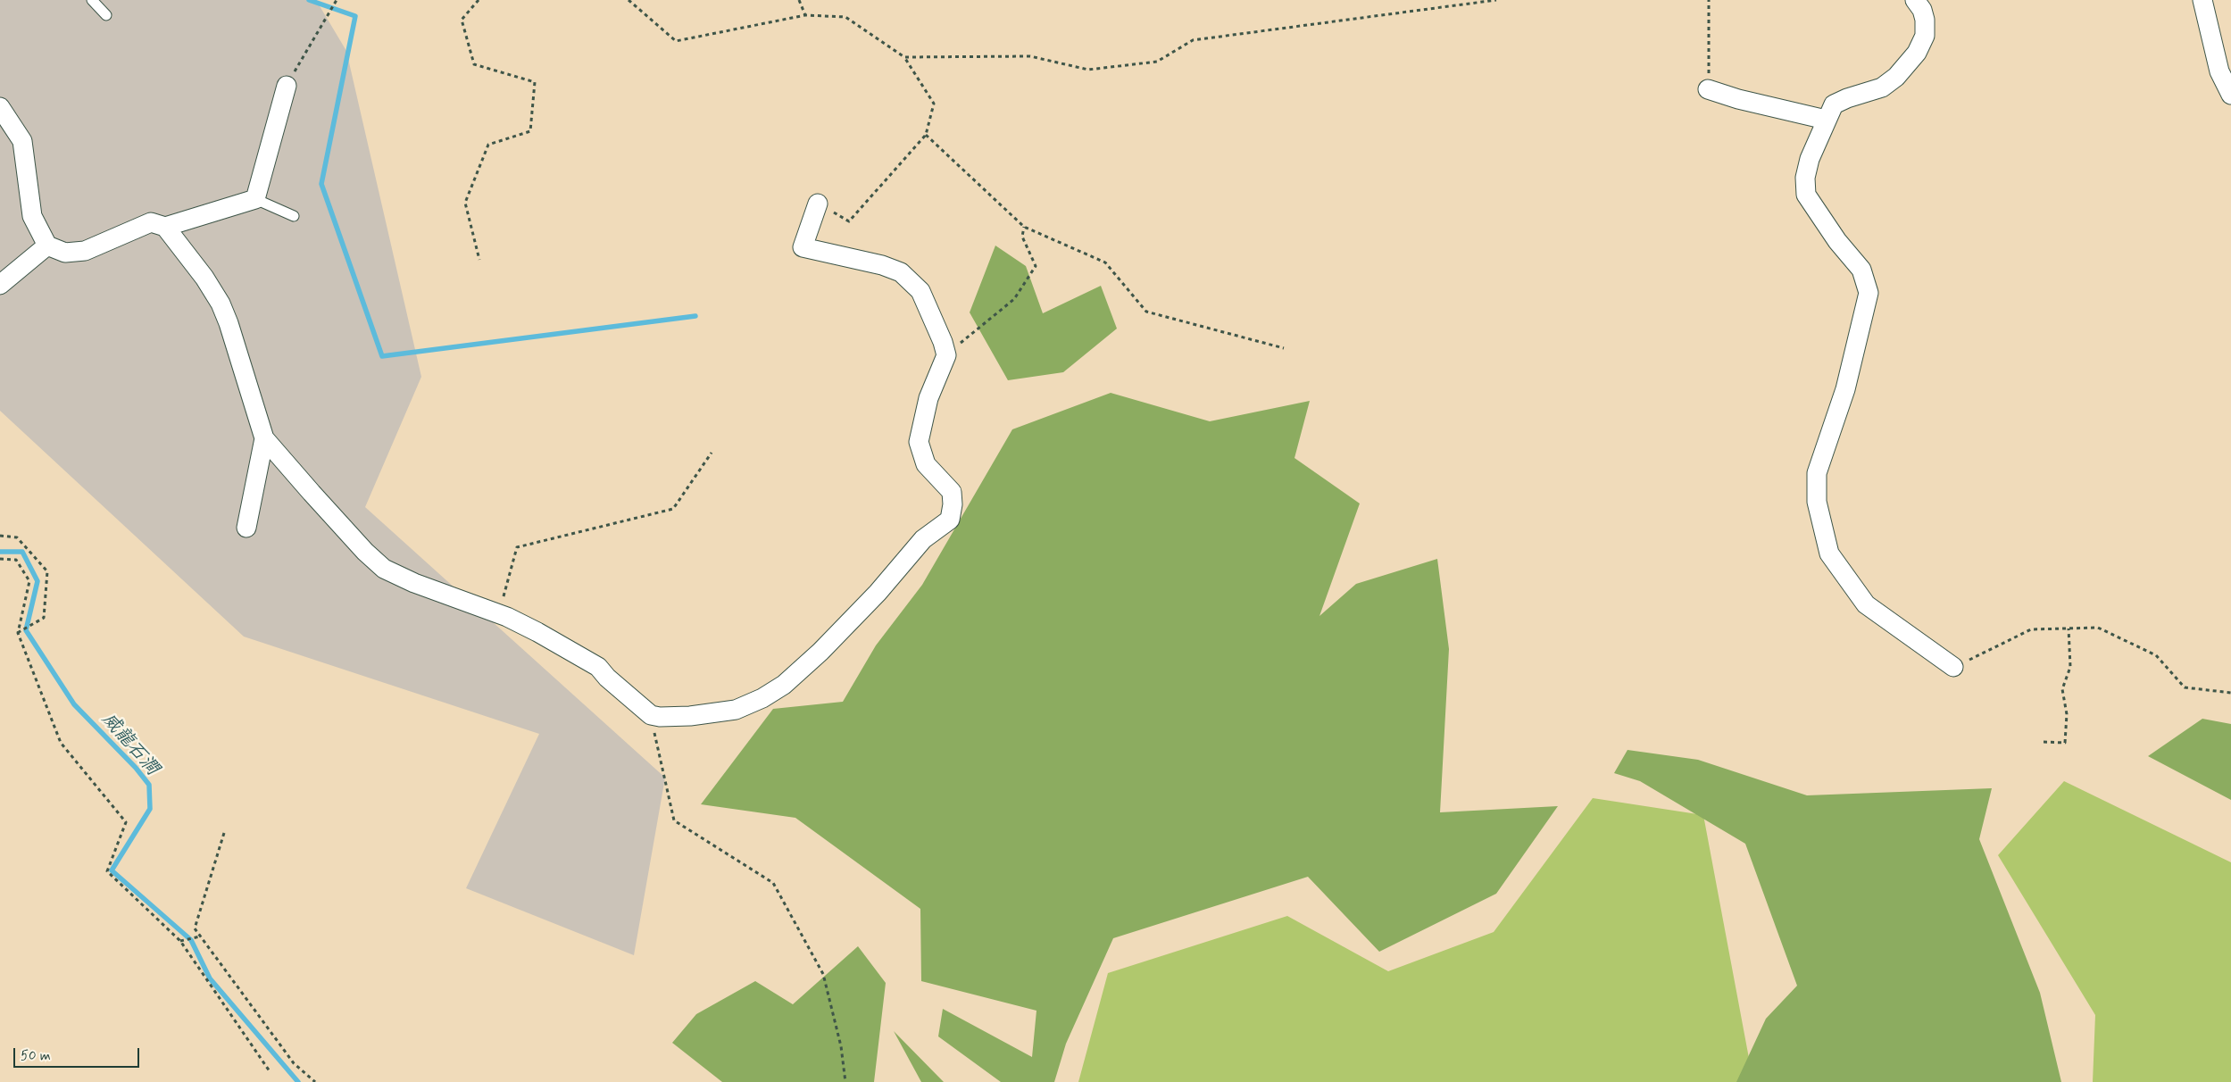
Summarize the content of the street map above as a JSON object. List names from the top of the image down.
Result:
{
  "water": ["威龍石澗"],
  "scale_bar": "50 m"
}
